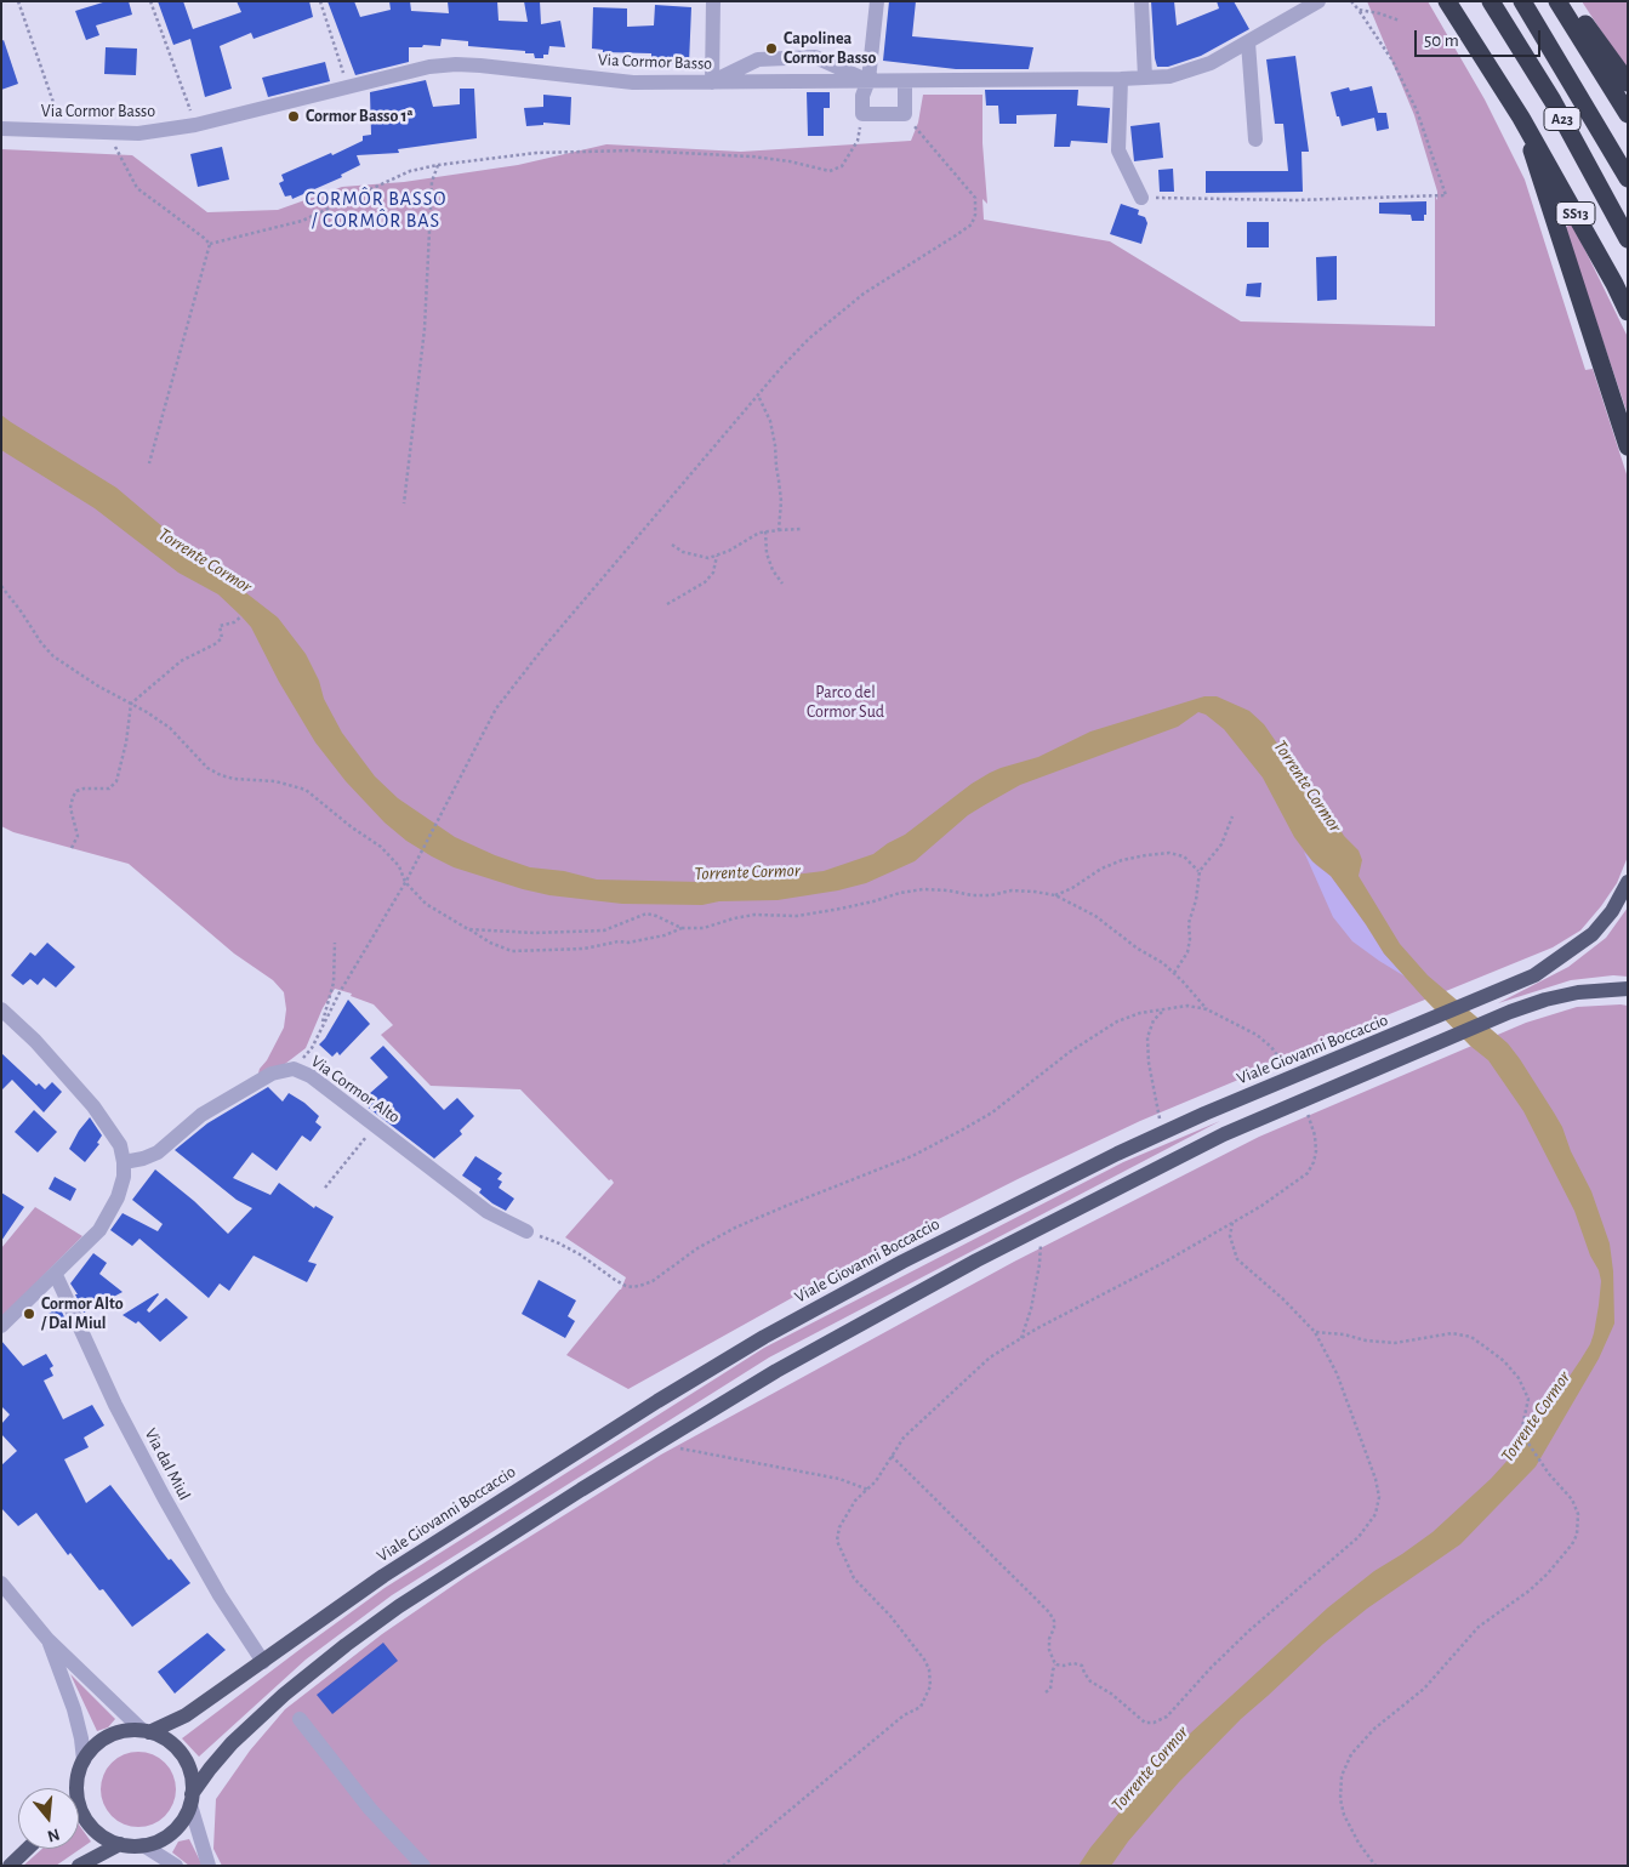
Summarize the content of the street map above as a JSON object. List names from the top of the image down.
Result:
{
  "streets": {
    "highway": ["A23", "SS13"],
    "main road": ["Viale Giovanni Boccaccio"],
    "street": ["Via Cormor Basso", "Via Cormor Alto", "Via dal Miul"]
  },
  "crossings": [
    ["Viale Giovanni Boccaccio", "Via dal Miul"]
  ],
  "districts": ["CORMÔR BASSO / CORMÔR BAS"],
  "water": ["Torrente Cormor"],
  "parks": ["Parco del Cormor Sud"],
  "places": ["Capolinea Cormor Basso", "Cormor Basso 1ª", "Cormor Alto / Dal Miul"],
  "scale_bar": "50 m",
  "north": "bottom"
}
